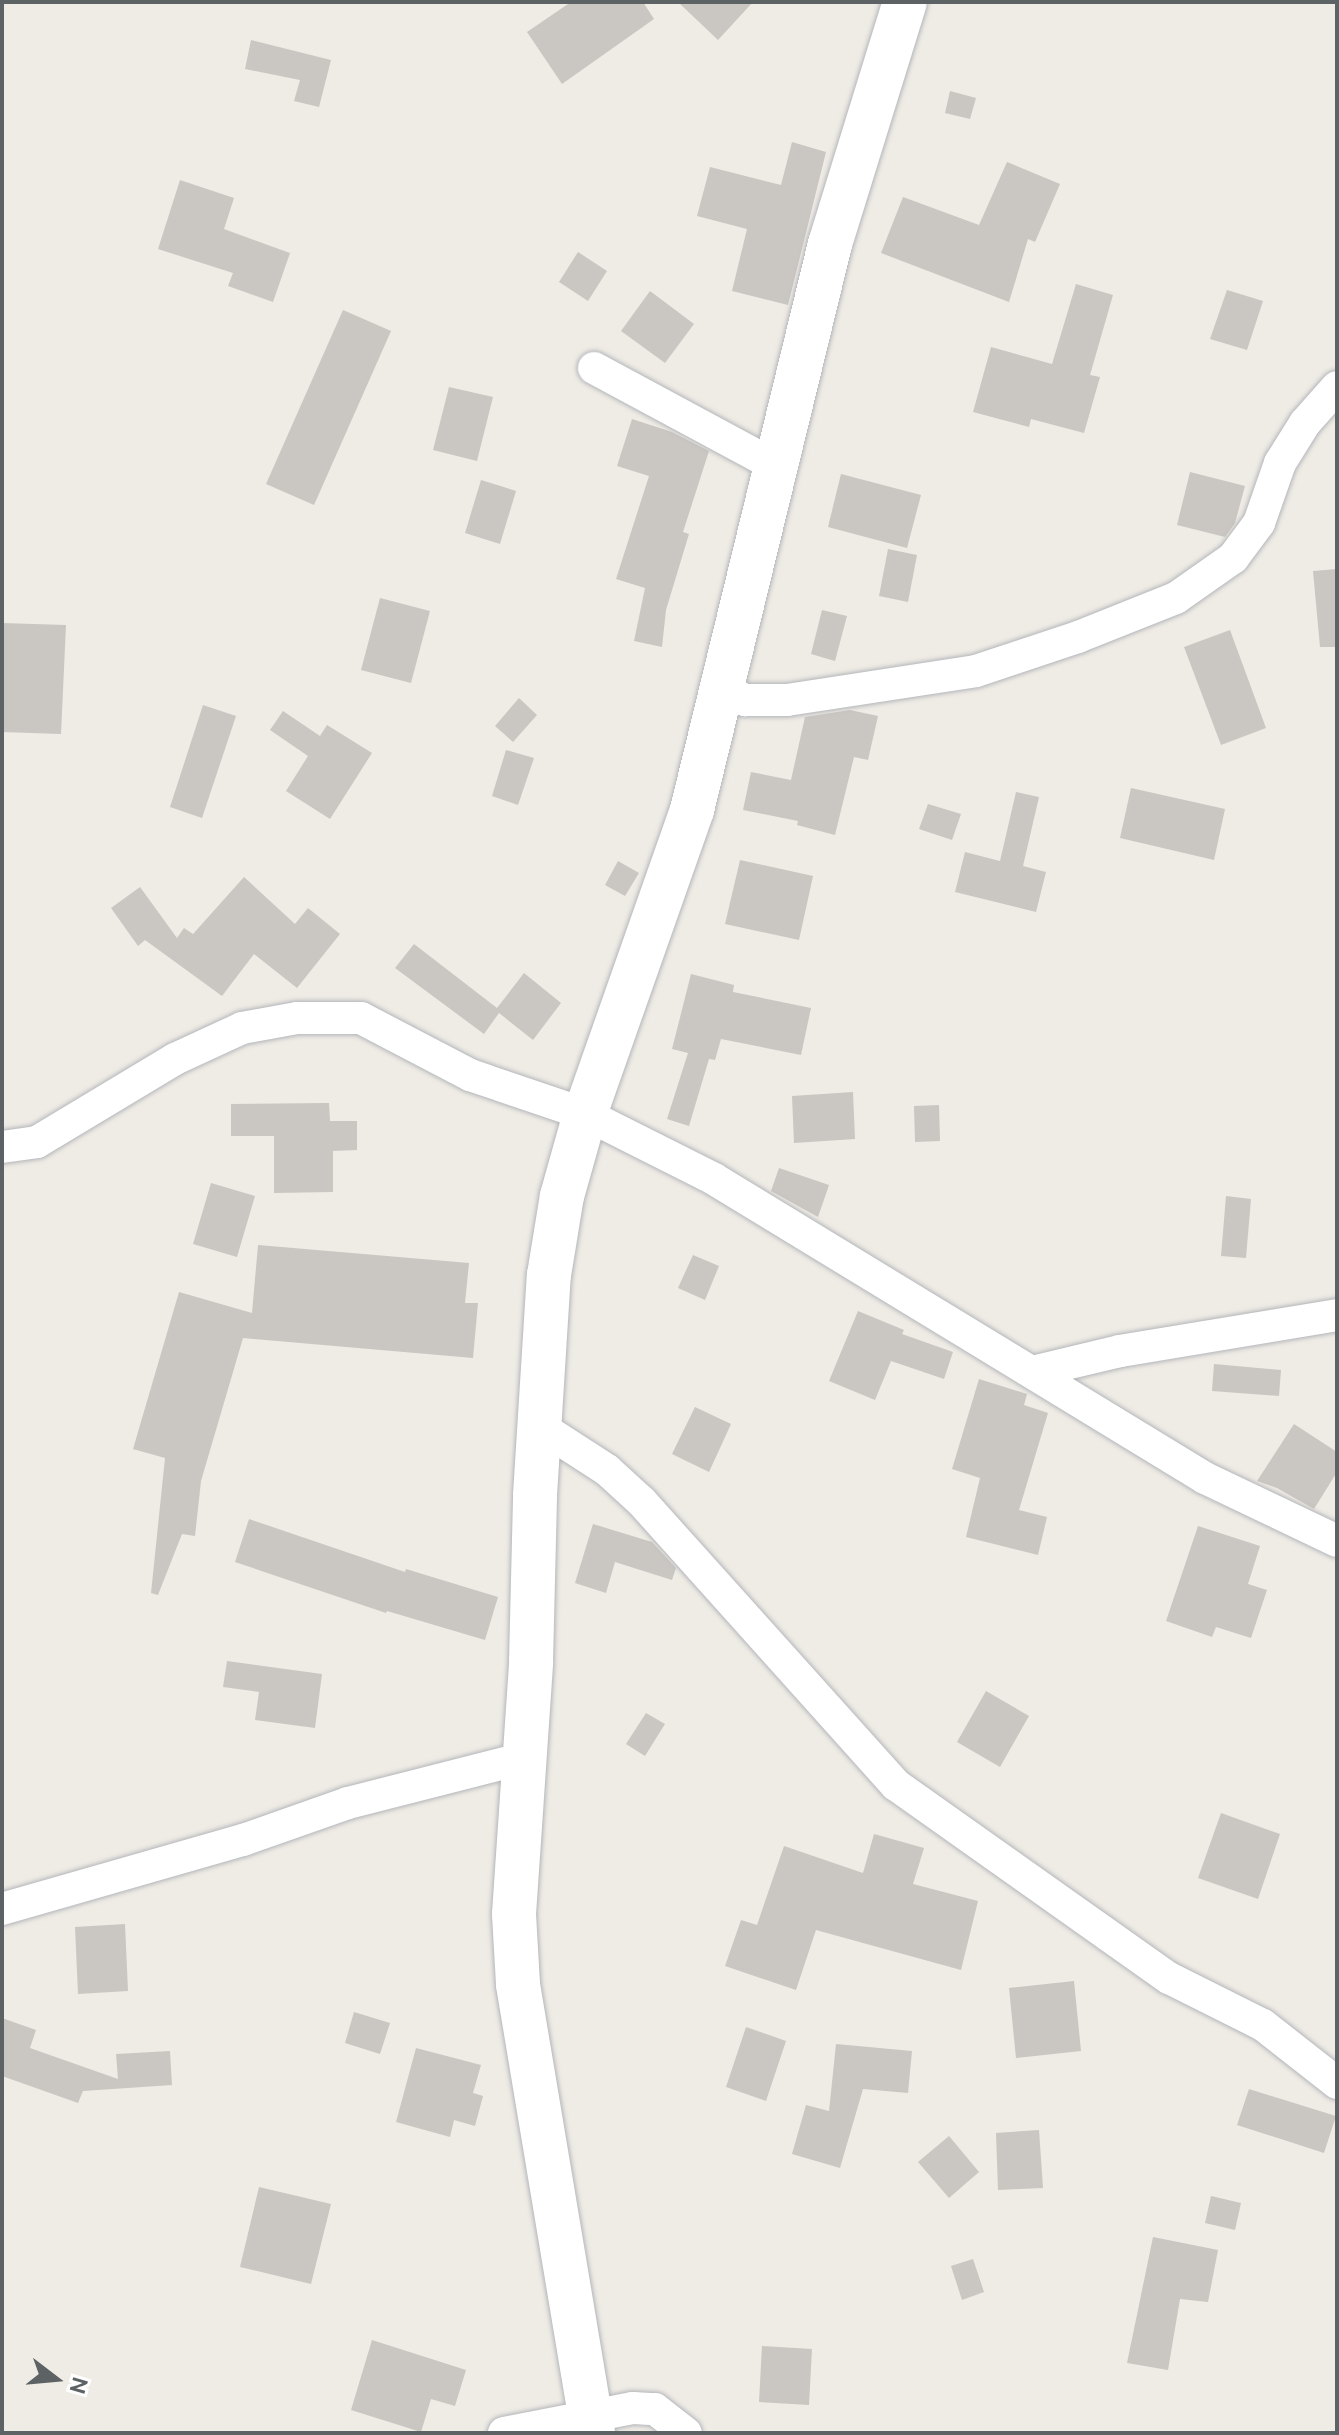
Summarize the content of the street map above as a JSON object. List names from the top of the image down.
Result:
{
  "north": "right"
}
